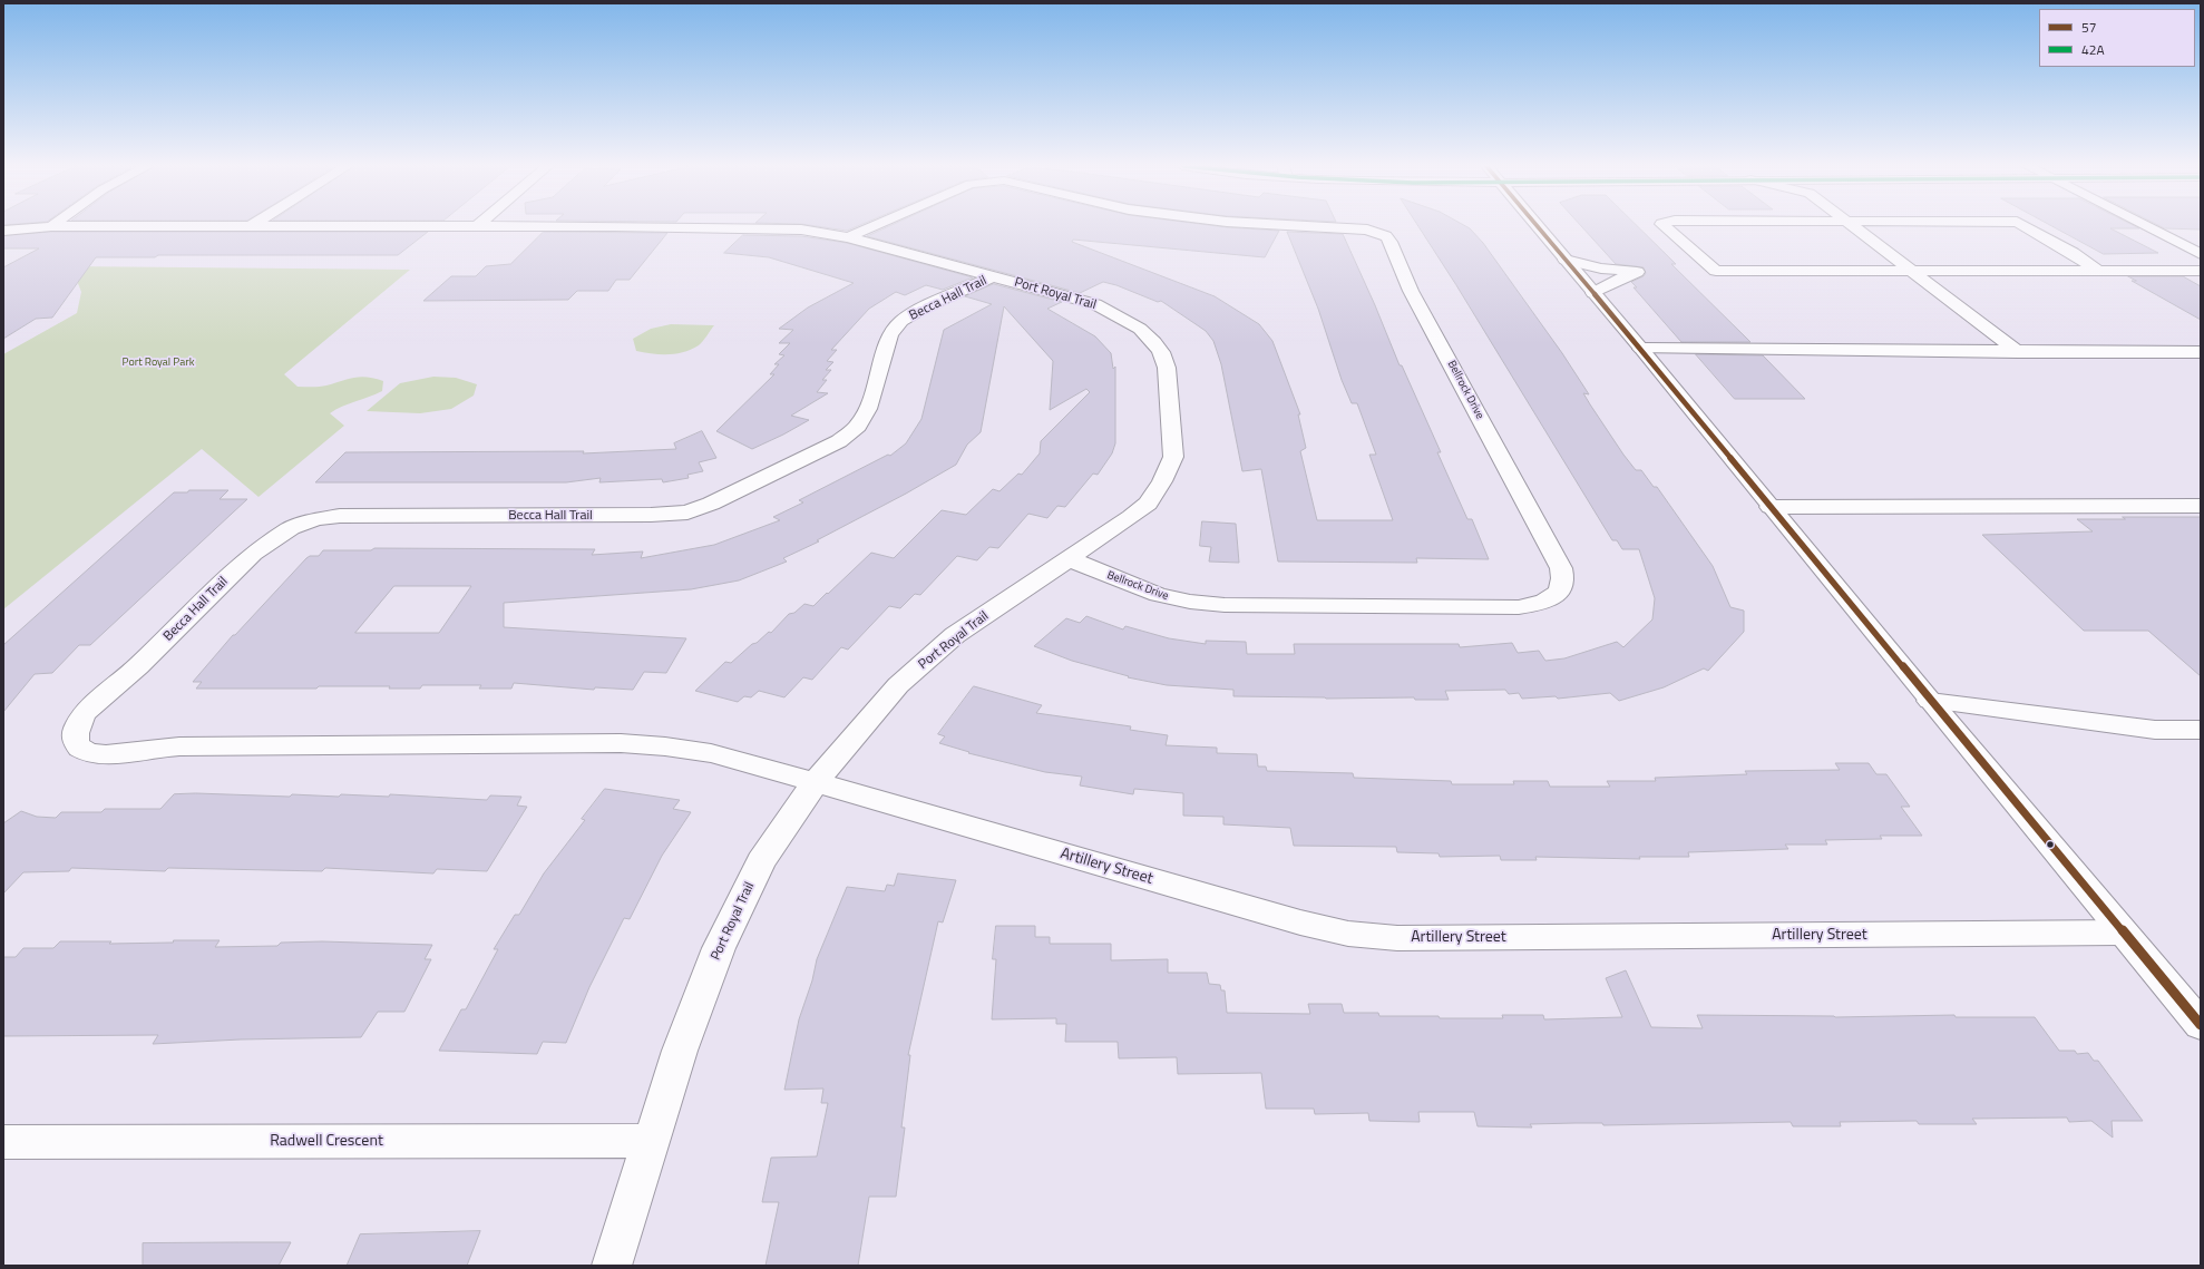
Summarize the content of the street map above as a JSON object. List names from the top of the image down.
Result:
{
  "streets": {
    "street": [
      "Port Royal Trail",
      "Becca Hall Trail",
      "Bellrock Drive",
      "Artillery Street",
      "Radwell Crescent"
    ]
  },
  "crossings": [
    ["Port Royal Trail", "Becca Hall Trail"],
    ["Port Royal Trail", "Bellrock Drive"],
    ["Port Royal Trail", "Artillery Street"],
    ["Port Royal Trail", "Radwell Crescent"],
    ["Becca Hall Trail", "Artillery Street"]
  ],
  "parks": ["Port Royal Park"],
  "lines": ["transit line 57"],
  "legend": ["57", "42A"]
}
